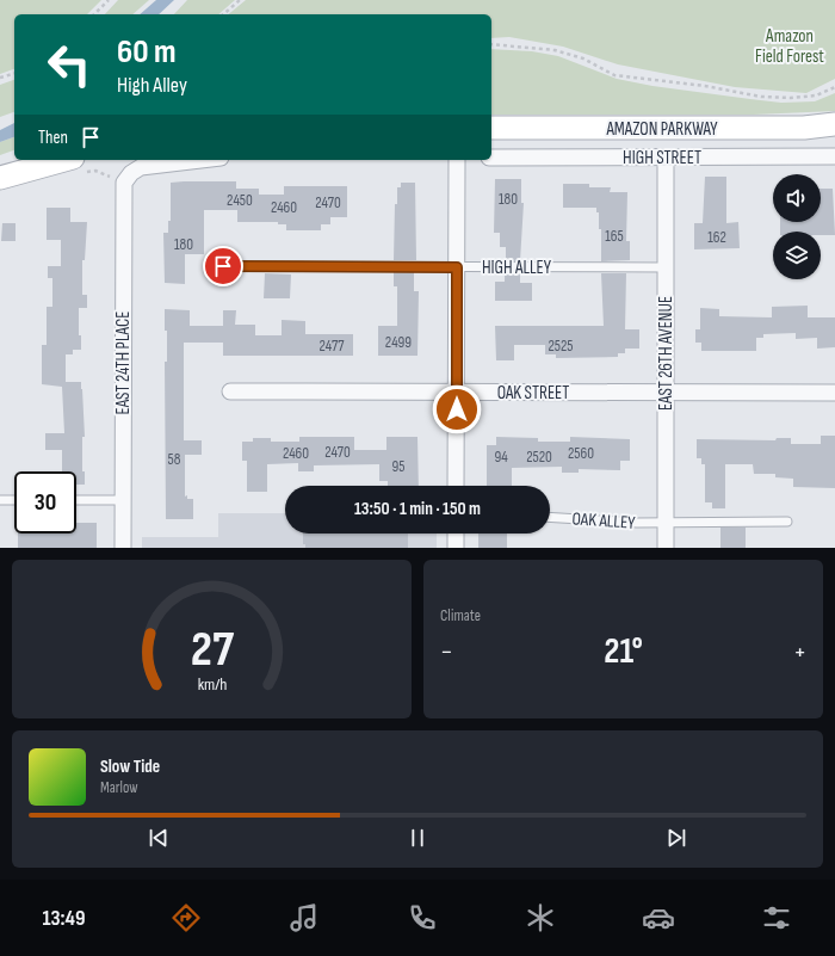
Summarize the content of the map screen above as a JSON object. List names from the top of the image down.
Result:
{
  "streets": {
    "main road": ["AMAZON PARKWAY"],
    "street": [
      "HIGH STREET",
      "EAST 26TH AVENUE",
      "EAST 24TH PLACE",
      "OAK STREET"
    ],
    "lane": ["HIGH ALLEY", "OAK ALLEY"]
  },
  "crossings": [
    ["HIGH STREET", "EAST 26TH AVENUE"],
    ["HIGH ALLEY", "EAST 26TH AVENUE"],
    ["EAST 26TH AVENUE", "OAK STREET"],
    ["EAST 26TH AVENUE", "OAK ALLEY"]
  ],
  "parks": ["Amazon Field Forest"],
  "house_numbers": [
    "180",
    "2450",
    "2470",
    "2460",
    "165",
    "162",
    "180",
    "2499",
    "2477",
    "2525",
    "2470",
    "2460",
    "2560",
    "94",
    "2520",
    "58",
    "95"
  ],
  "page": {
    "turn": ["60 m", "High Alley"],
    "then": "Then",
    "limit": "30",
    "trip": "13:50 · 1 min · 150 m",
    "tile": "Climate",
    "heat": ["−", "21°", "+"],
    "song": ["Slow Tide", "Marlow"],
    "tabs": "13:49",
    "gauge": ["27", "km/h"]
  }
}
